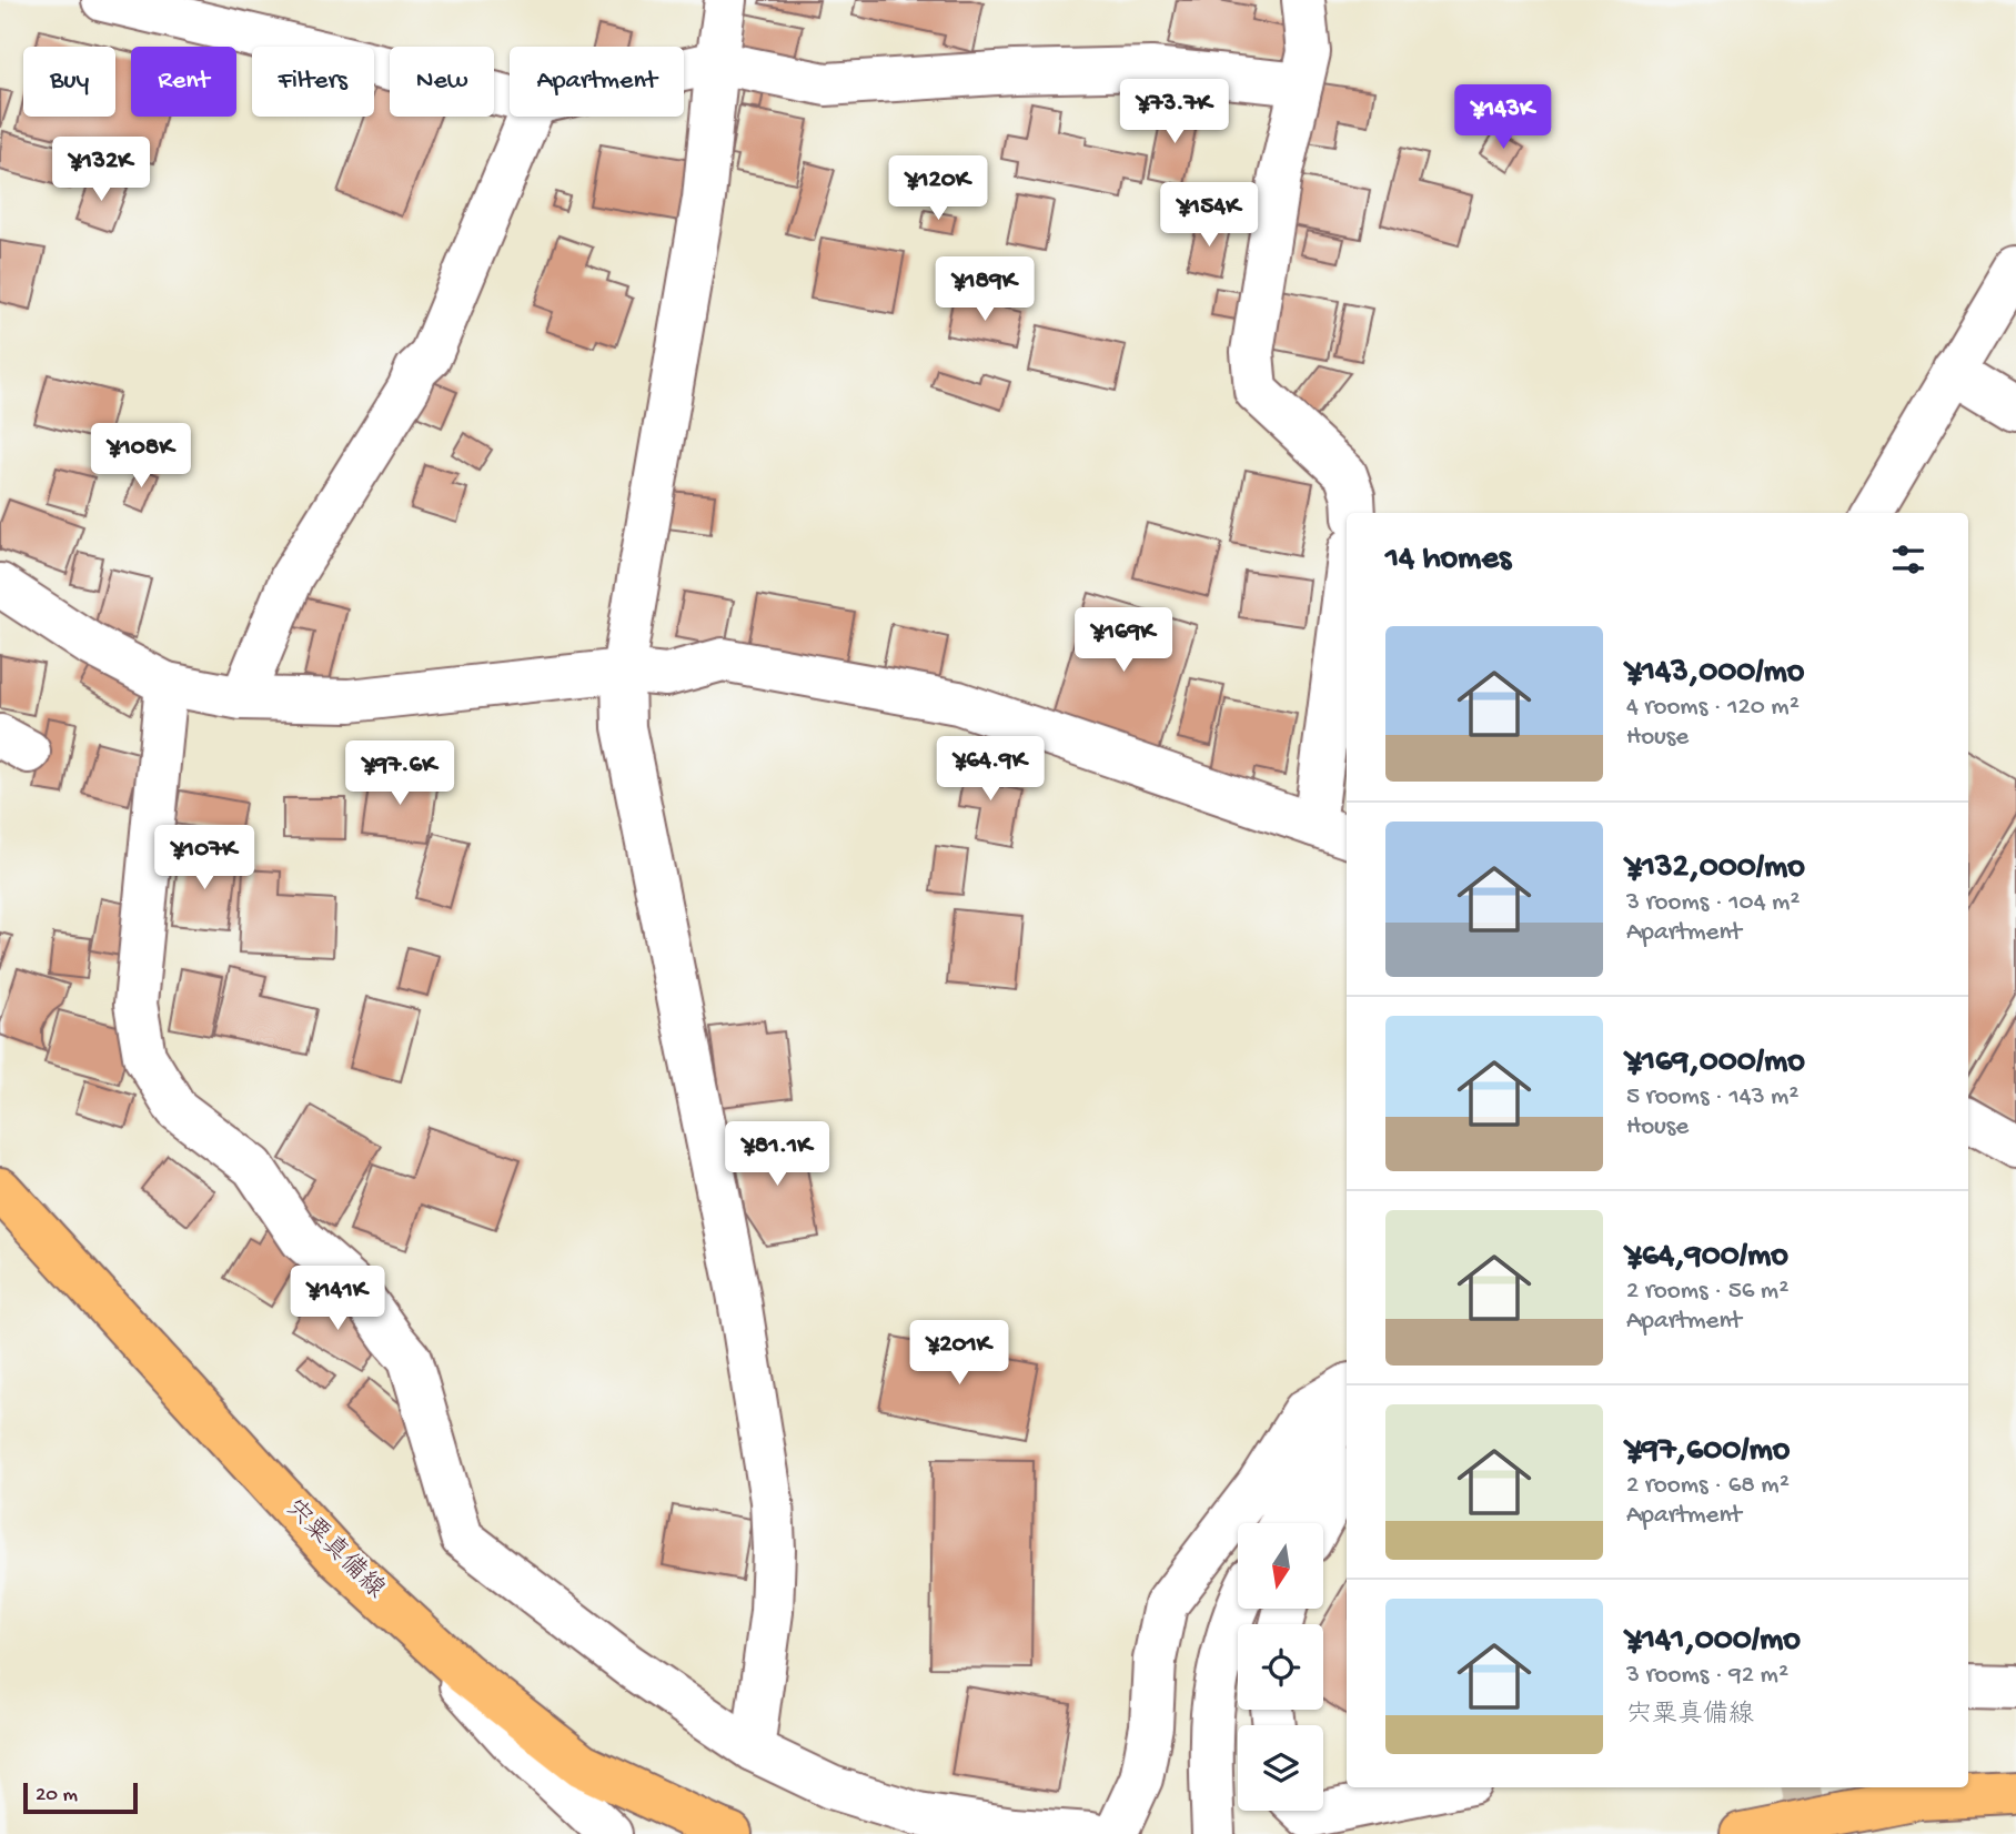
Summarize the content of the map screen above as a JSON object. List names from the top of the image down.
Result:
{
  "streets": {
    "main road": ["宍粟真備線"]
  },
  "scale_bar": "20 m",
  "north": "bottom",
  "page": {
    "chip": [
      "Buy",
      "Rent",
      "Filters",
      "New",
      "Apartment"
    ],
    "price": [
      "¥73.7K",
      "¥143K",
      "¥132K",
      "¥120K",
      "¥154K",
      "¥189K",
      "¥108K",
      "¥169K",
      "¥64.9K",
      "¥97.6K",
      "¥107K",
      "¥81.1K",
      "¥141K",
      "¥201K"
    ],
    "heading": "14 homes",
    "list": [
      {
        "name": "¥143,000/mo",
        "note": "4 rooms · 120 m² · House"
      },
      {
        "name": "¥132,000/mo",
        "note": "3 rooms · 104 m² · Apartment"
      },
      {
        "name": "¥169,000/mo",
        "note": "5 rooms · 143 m² · House"
      },
      {
        "name": "¥64,900/mo",
        "note": "2 rooms · 56 m² · Apartment"
      },
      {
        "name": "¥97,600/mo",
        "note": "2 rooms · 68 m² · Apartment"
      },
      {
        "name": "¥141,000/mo",
        "note": "3 rooms · 92 m² · 宍粟真備線"
      }
    ],
    "scale": "20 m"
  }
}
